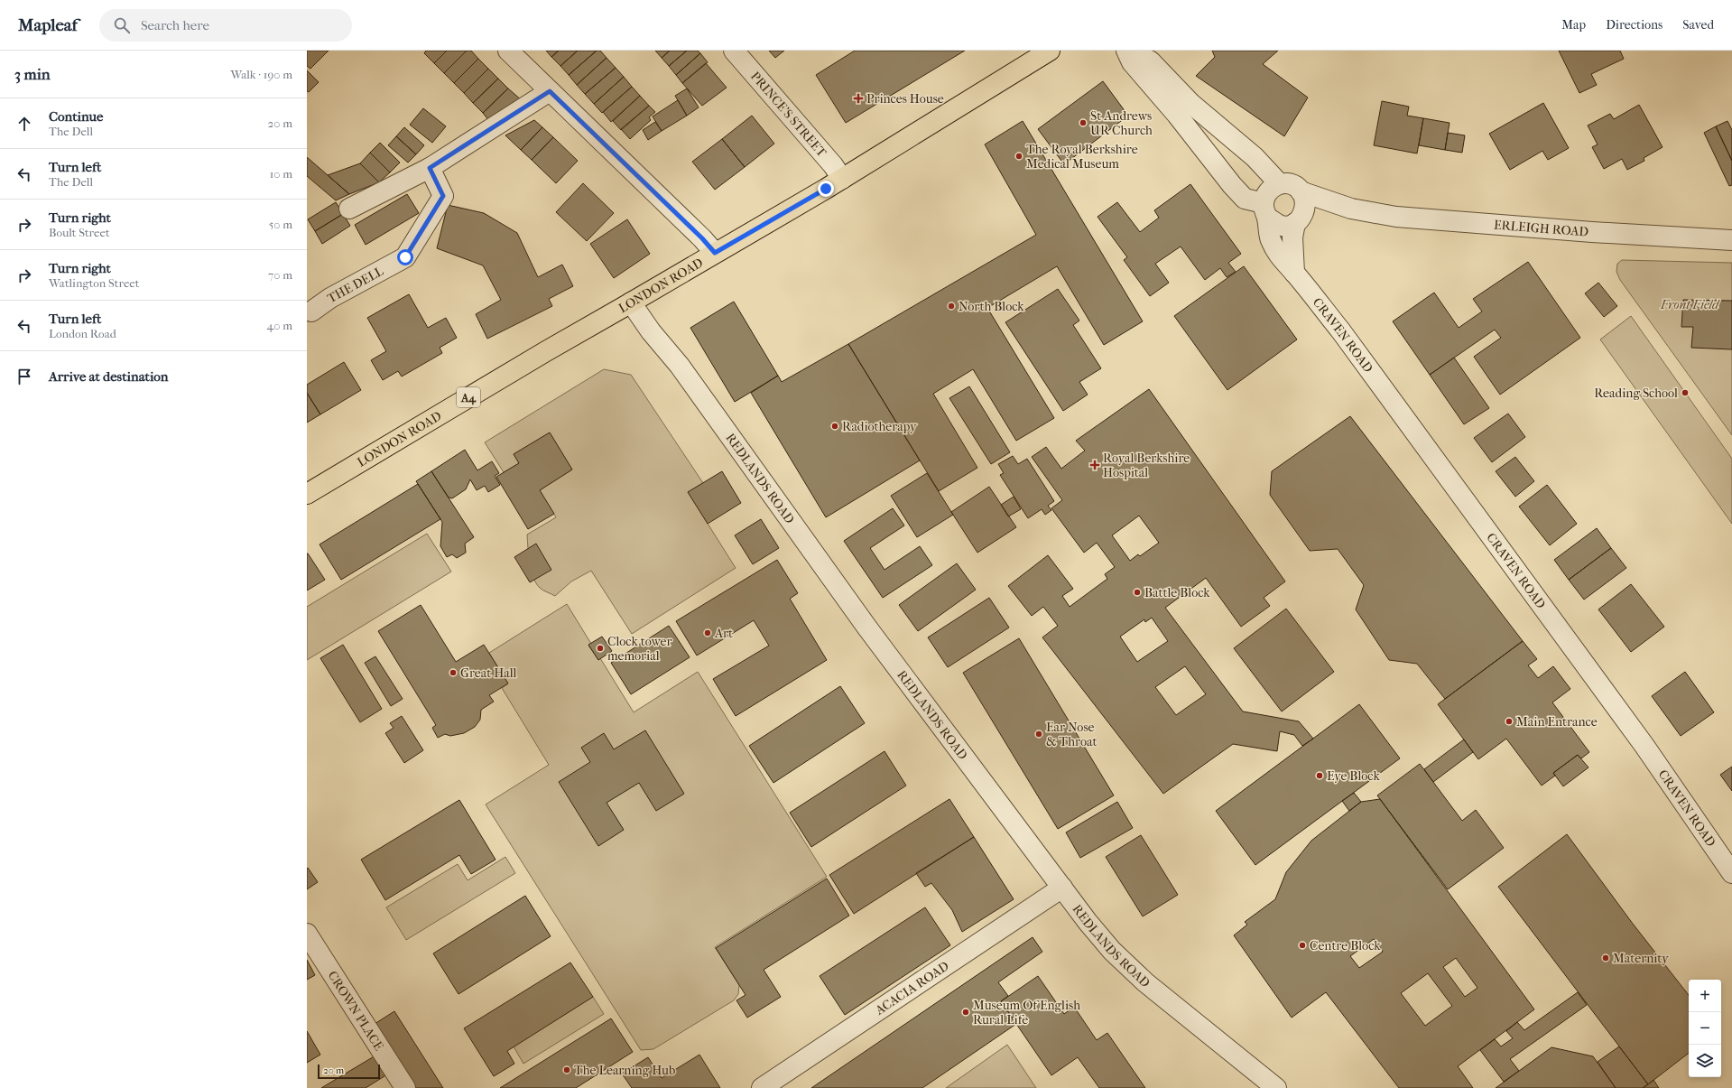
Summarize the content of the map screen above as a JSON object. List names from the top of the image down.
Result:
{
  "streets": {
    "main road": ["LONDON ROAD", "A4"],
    "street": [
      "PRINCE'S STREET",
      "ERLEIGH ROAD",
      "THE DELL",
      "CRAVEN ROAD",
      "REDLANDS ROAD",
      "ACACIA ROAD",
      "CROWN PLACE"
    ]
  },
  "crossings": [
    ["PRINCE'S STREET", "LONDON ROAD"],
    ["ERLEIGH ROAD", "CRAVEN ROAD"],
    ["LONDON ROAD", "REDLANDS ROAD"],
    ["REDLANDS ROAD", "ACACIA ROAD"]
  ],
  "parks": ["Front Field"],
  "places": {
    "health": ["Princes House", "Royal Berkshire Hospital"],
    "other": [
      "St Andrews UR Church",
      "The Royal Berkshire Medical Museum",
      "North Block",
      "Reading School",
      "Radiotherapy",
      "Battle Block",
      "Art",
      "Clock tower memorial",
      "Great Hall",
      "Main Entrance",
      "Ear Nose & Throat",
      "Eye Block",
      "Centre Block",
      "Maternity",
      "Museum Of English Rural Life",
      "The Learning Hub"
    ]
  },
  "scale_bar": "20 m",
  "page": {
    "header": "Mapleaf",
    "search": "Search here",
    "nav": ["Map", "Directions", "Saved"],
    "heading": ["3 min", "Walk · 190 m"],
    "list": [
      ["Continue", "The Dell", "20 m"],
      ["Turn left", "The Dell", "10 m"],
      ["Turn right", "Boult Street", "50 m"],
      ["Turn right", "Watlington Street", "70 m"],
      ["Turn left", "London Road", "40 m"],
      "Arrive at destination"
    ],
    "map_buttons": ["+", "−"],
    "scale": "20 m"
  }
}
